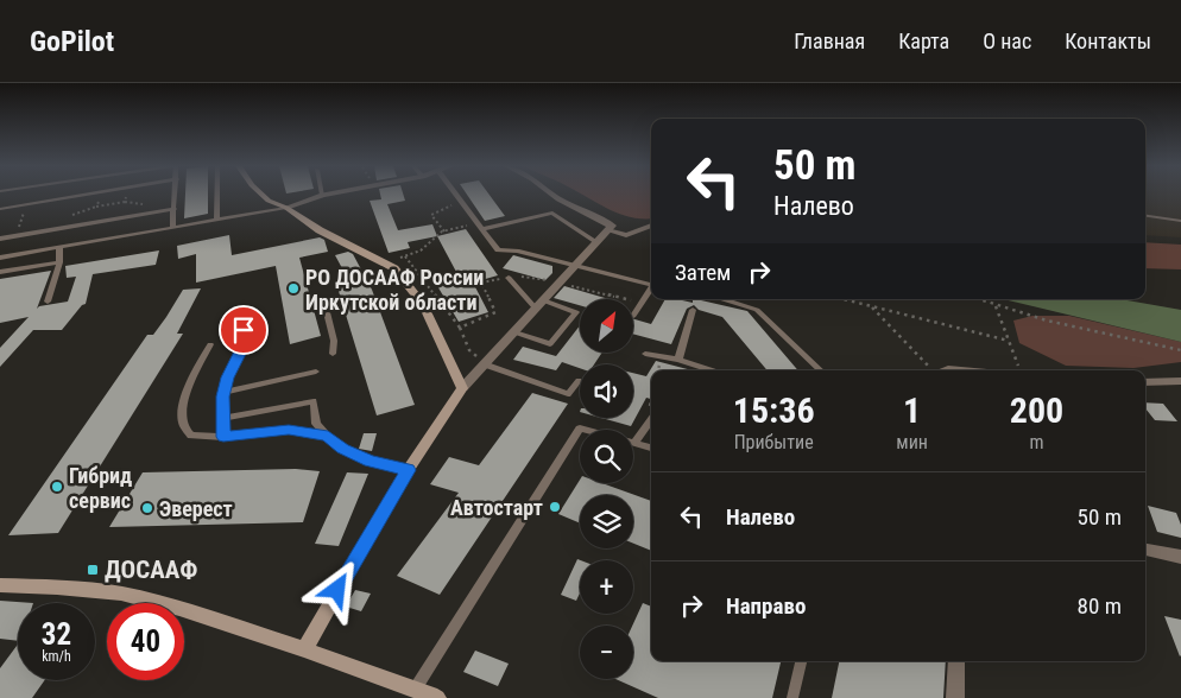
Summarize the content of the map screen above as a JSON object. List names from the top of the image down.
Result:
{
  "places": {
    "other": [
      "РО ДОСААФ России Иркутской области",
      "Гибрид сервис",
      "Автостарт",
      "Эверест"
    ],
    "transit": ["ДОСААФ"]
  },
  "north": "top right",
  "page": {
    "header": "GoPilot",
    "nav": [
      "Главная",
      "Карта",
      "О нас",
      "Контакты"
    ],
    "turn": ["50 m", "Налево"],
    "then": "Затем",
    "map_buttons": ["+", "−"],
    "eta": [
      "15:36",
      "Прибытие",
      "1",
      "мин",
      "200",
      "m"
    ],
    "list": [
      {
        "name": "Налево",
        "value": "50 m"
      },
      {
        "name": "Направо",
        "value": "80 m"
      }
    ],
    "speed": "32 km/h",
    "limit": "40"
  }
}
